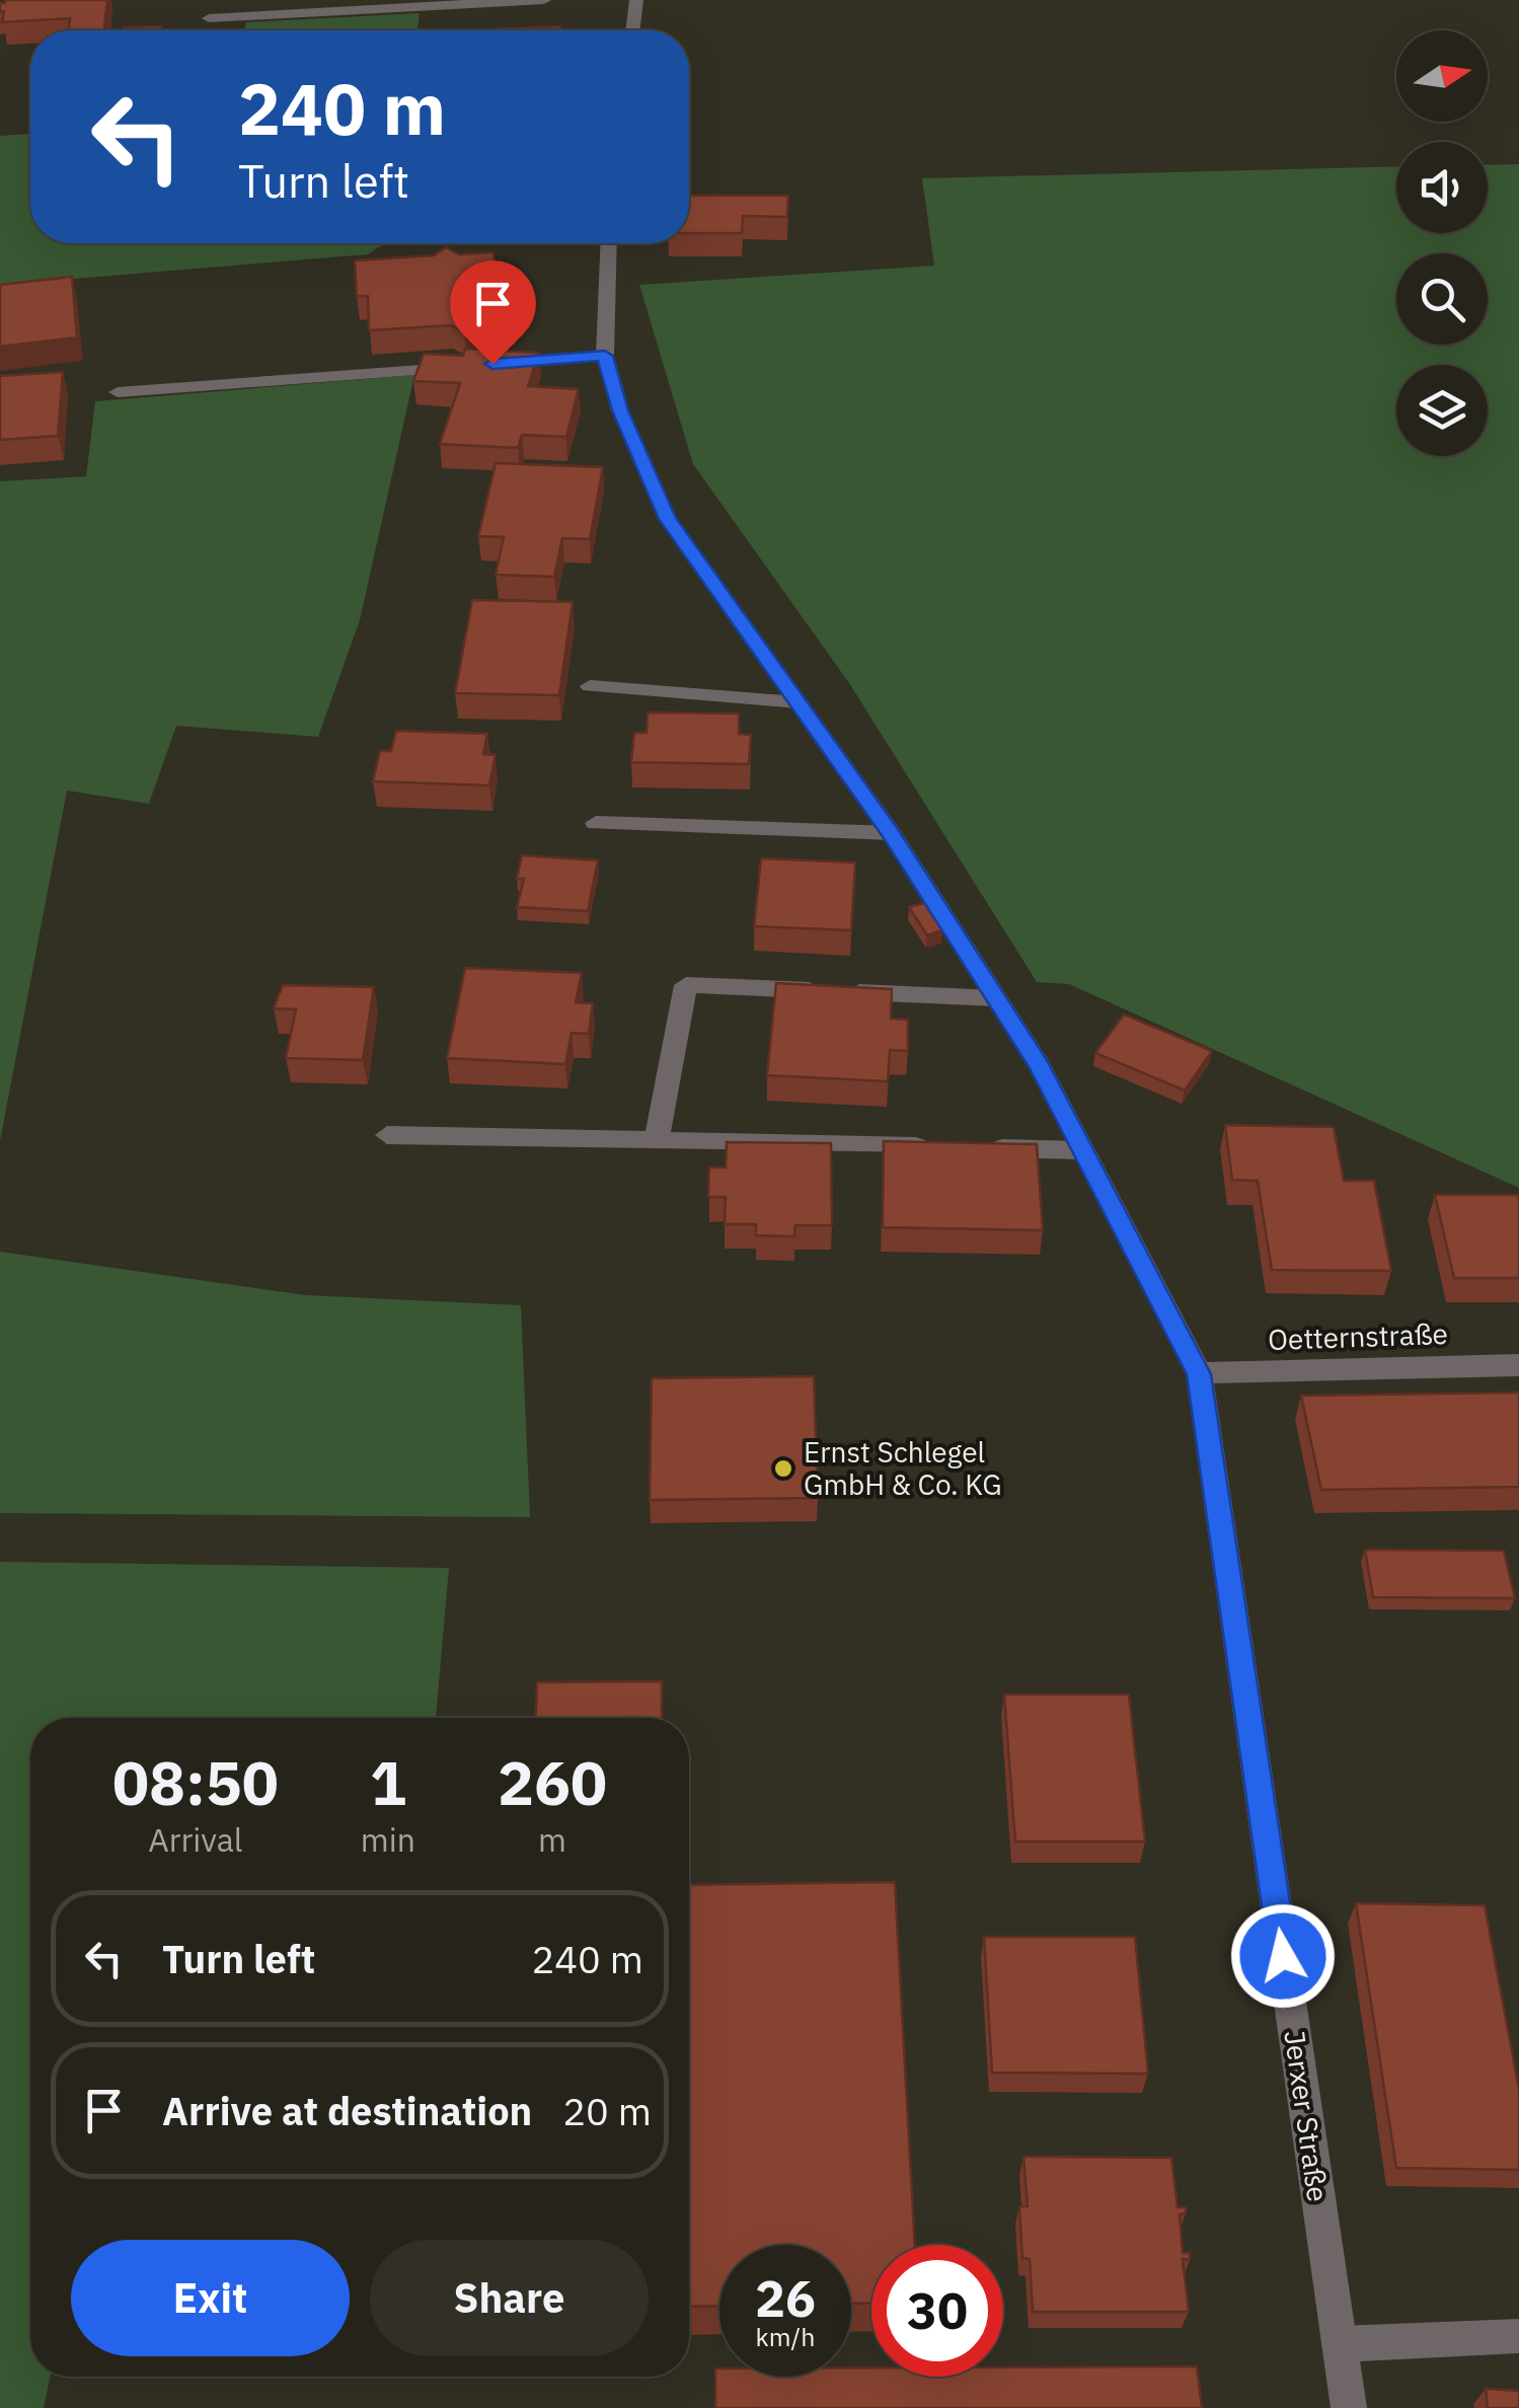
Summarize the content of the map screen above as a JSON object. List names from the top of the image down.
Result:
{
  "streets": {
    "street": ["Oetternstraße", "Jerxer Straße"]
  },
  "crossings": [
    ["Oetternstraße", "Jerxer Straße"]
  ],
  "places": ["Ernst Schlegel GmbH & Co. KG"],
  "north": "right",
  "page": {
    "turn": ["240 m", "Turn left"],
    "eta": [
      "08:50",
      "Arrival",
      "1",
      "min",
      "260",
      "m"
    ],
    "list": [
      {
        "name": "Turn left",
        "value": "240 m"
      },
      {
        "name": "Arrive at destination",
        "value": "20 m"
      }
    ],
    "buttons": ["Exit", "Share"],
    "speed": "26 km/h",
    "limit": "30"
  }
}
